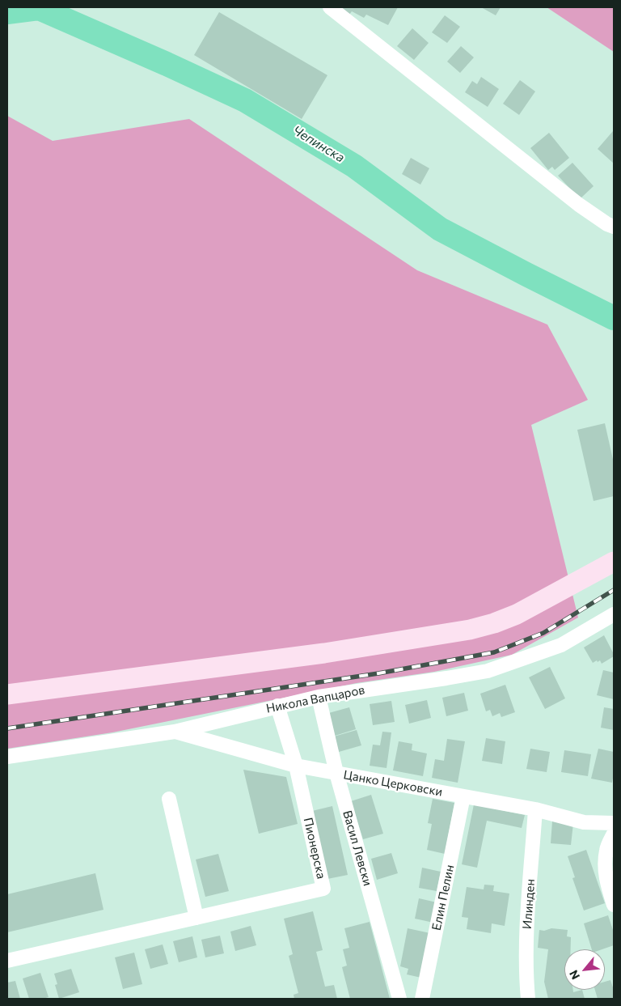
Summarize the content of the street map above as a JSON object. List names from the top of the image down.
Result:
{
  "streets": {
    "street": [
      "Никола Вапцаров",
      "Цанко Церковски",
      "Пионерска",
      "Васил Левски",
      "Елин Пелин",
      "Илинден"
    ]
  },
  "crossings": [
    ["Никола Вапцаров", "Цанко Церковски"],
    ["Никола Вапцаров", "Пионерска"],
    ["Никола Вапцаров", "Васил Левски"],
    ["Цанко Церковски", "Пионерска"],
    ["Цанко Церковски", "Васил Левски"],
    ["Цанко Церковски", "Елин Пелин"],
    ["Цанко Церковски", "Илинден"]
  ],
  "water": ["Чепинска"],
  "north": "bottom left"
}
